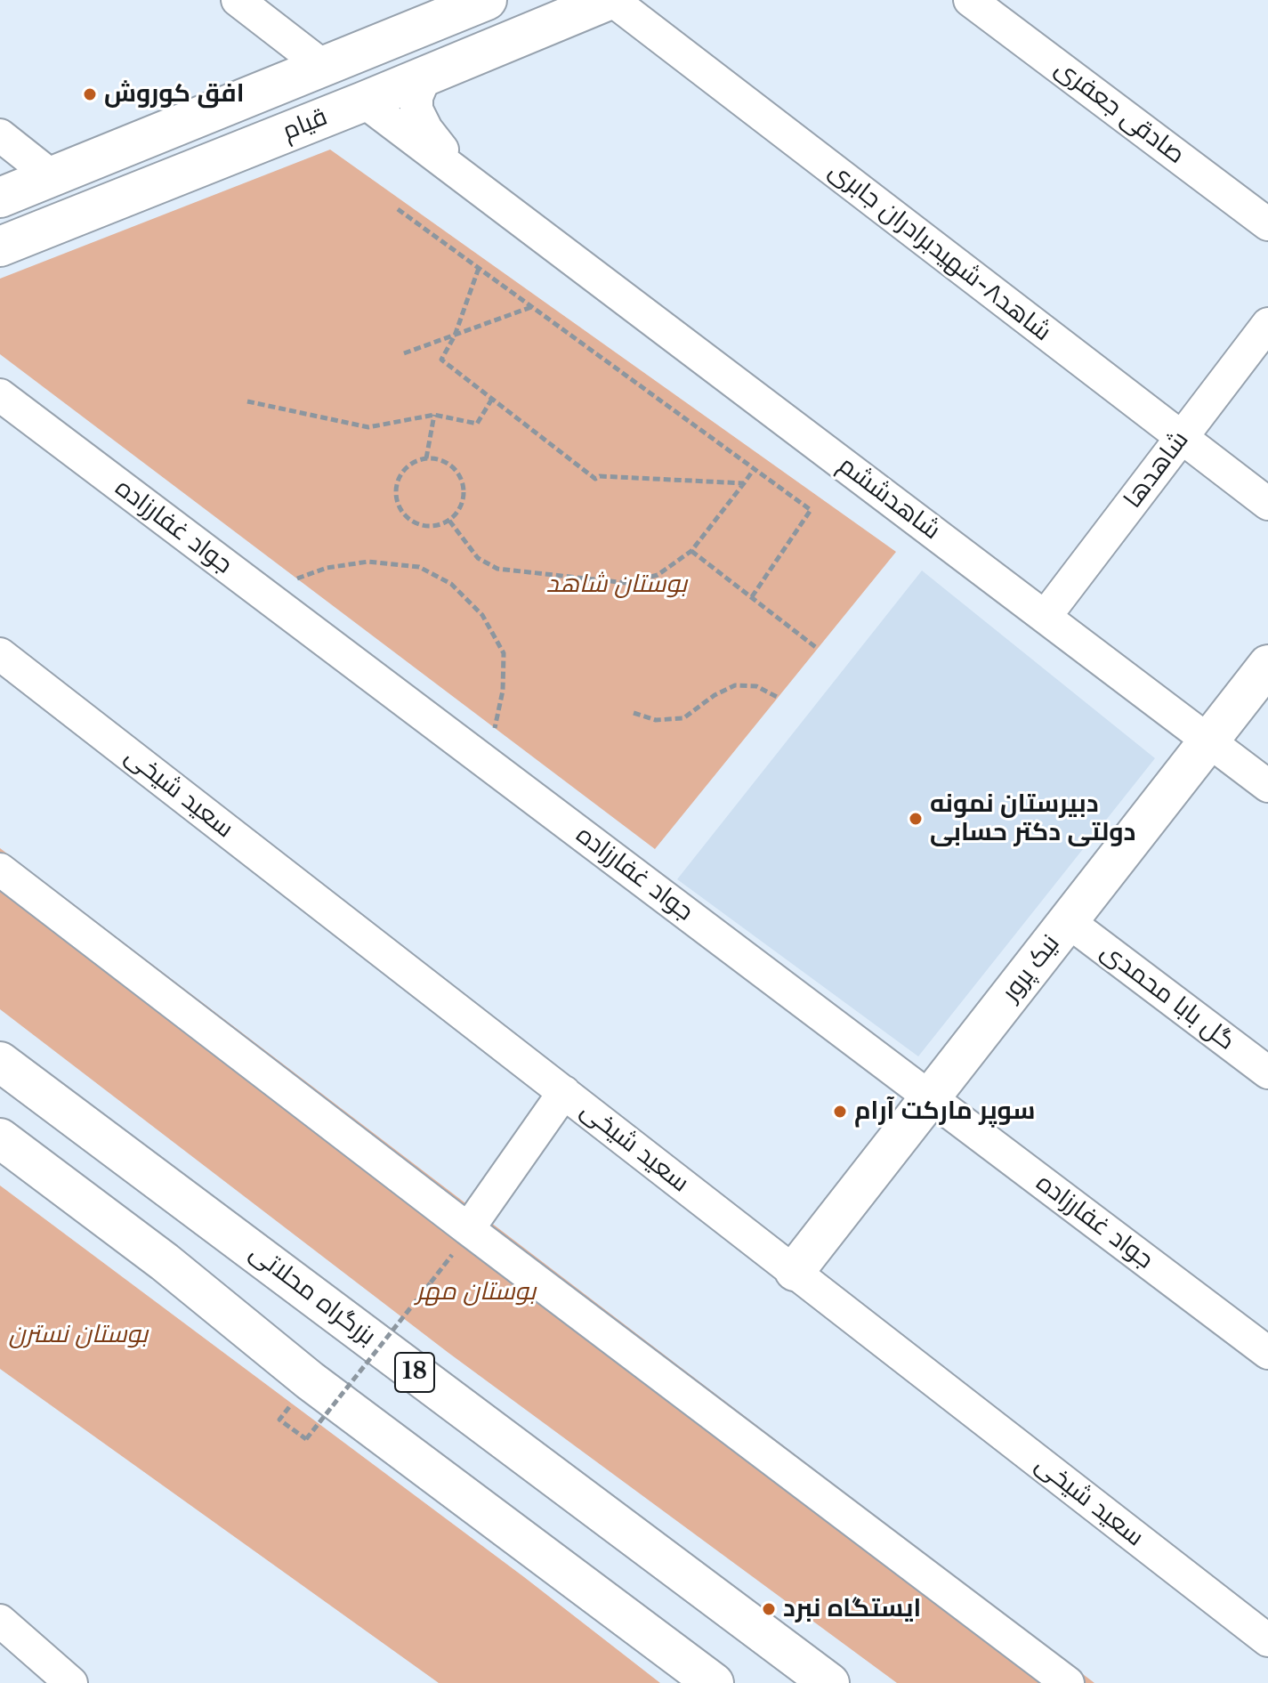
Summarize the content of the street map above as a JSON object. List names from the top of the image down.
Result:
{
  "streets": {
    "main road": [
      "قیام",
      "نیک پرور",
      "بزرگراه محلاتی",
      "18"
    ],
    "street": [
      "صادقی جعفری",
      "شاهد۸-شهیدبرادران جابری",
      "شاهدها",
      "شاهدششم",
      "جواد غفارزاده",
      "سعید شیخی",
      "گل بابا محمدی"
    ]
  },
  "crossings": [
    ["قیام", "شاهد۸-شهیدبرادران جابری"],
    ["قیام", "شاهدششم"],
    ["شاهد۸-شهیدبرادران جابری", "شاهدها"],
    ["شاهدها", "شاهدششم"],
    ["شاهدششم", "نیک پرور"],
    ["جواد غفارزاده", "نیک پرور"],
    ["سعید شیخی", "نیک پرور"],
    ["نیک پرور", "گل بابا محمدی"]
  ],
  "parks": ["بوستان شاهد", "بوستان مهر", "بوستان نسترن"],
  "places": [
    "افق کوروش",
    "دبیرستان نمونه دولتی دکتر حسابی",
    "سوپر مارکت آرام",
    "ایستگاه نبرد"
  ]
}
